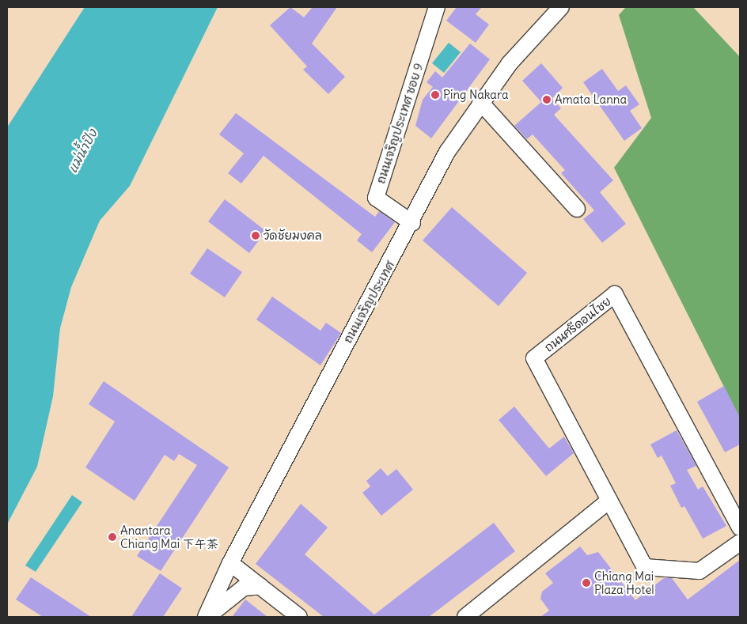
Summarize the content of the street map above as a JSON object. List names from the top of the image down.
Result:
{
  "streets": {
    "street": ["ถนนเจริญประเทศ ซอย 9", "ถนนเจริญประเทศ", "ถนนศรีดอนไชย"]
  },
  "crossings": [
    ["ถนนเจริญประเทศ ซอย 9", "ถนนเจริญประเทศ"]
  ],
  "water": ["แม่น้ำปิง"],
  "places": [
    "Ping Nakara",
    "Amata Lanna",
    "วัดชัยมงคล",
    "Anantara Chiang Mai 下午茶",
    "Chiang Mai Plaza Hotel"
  ]
}
